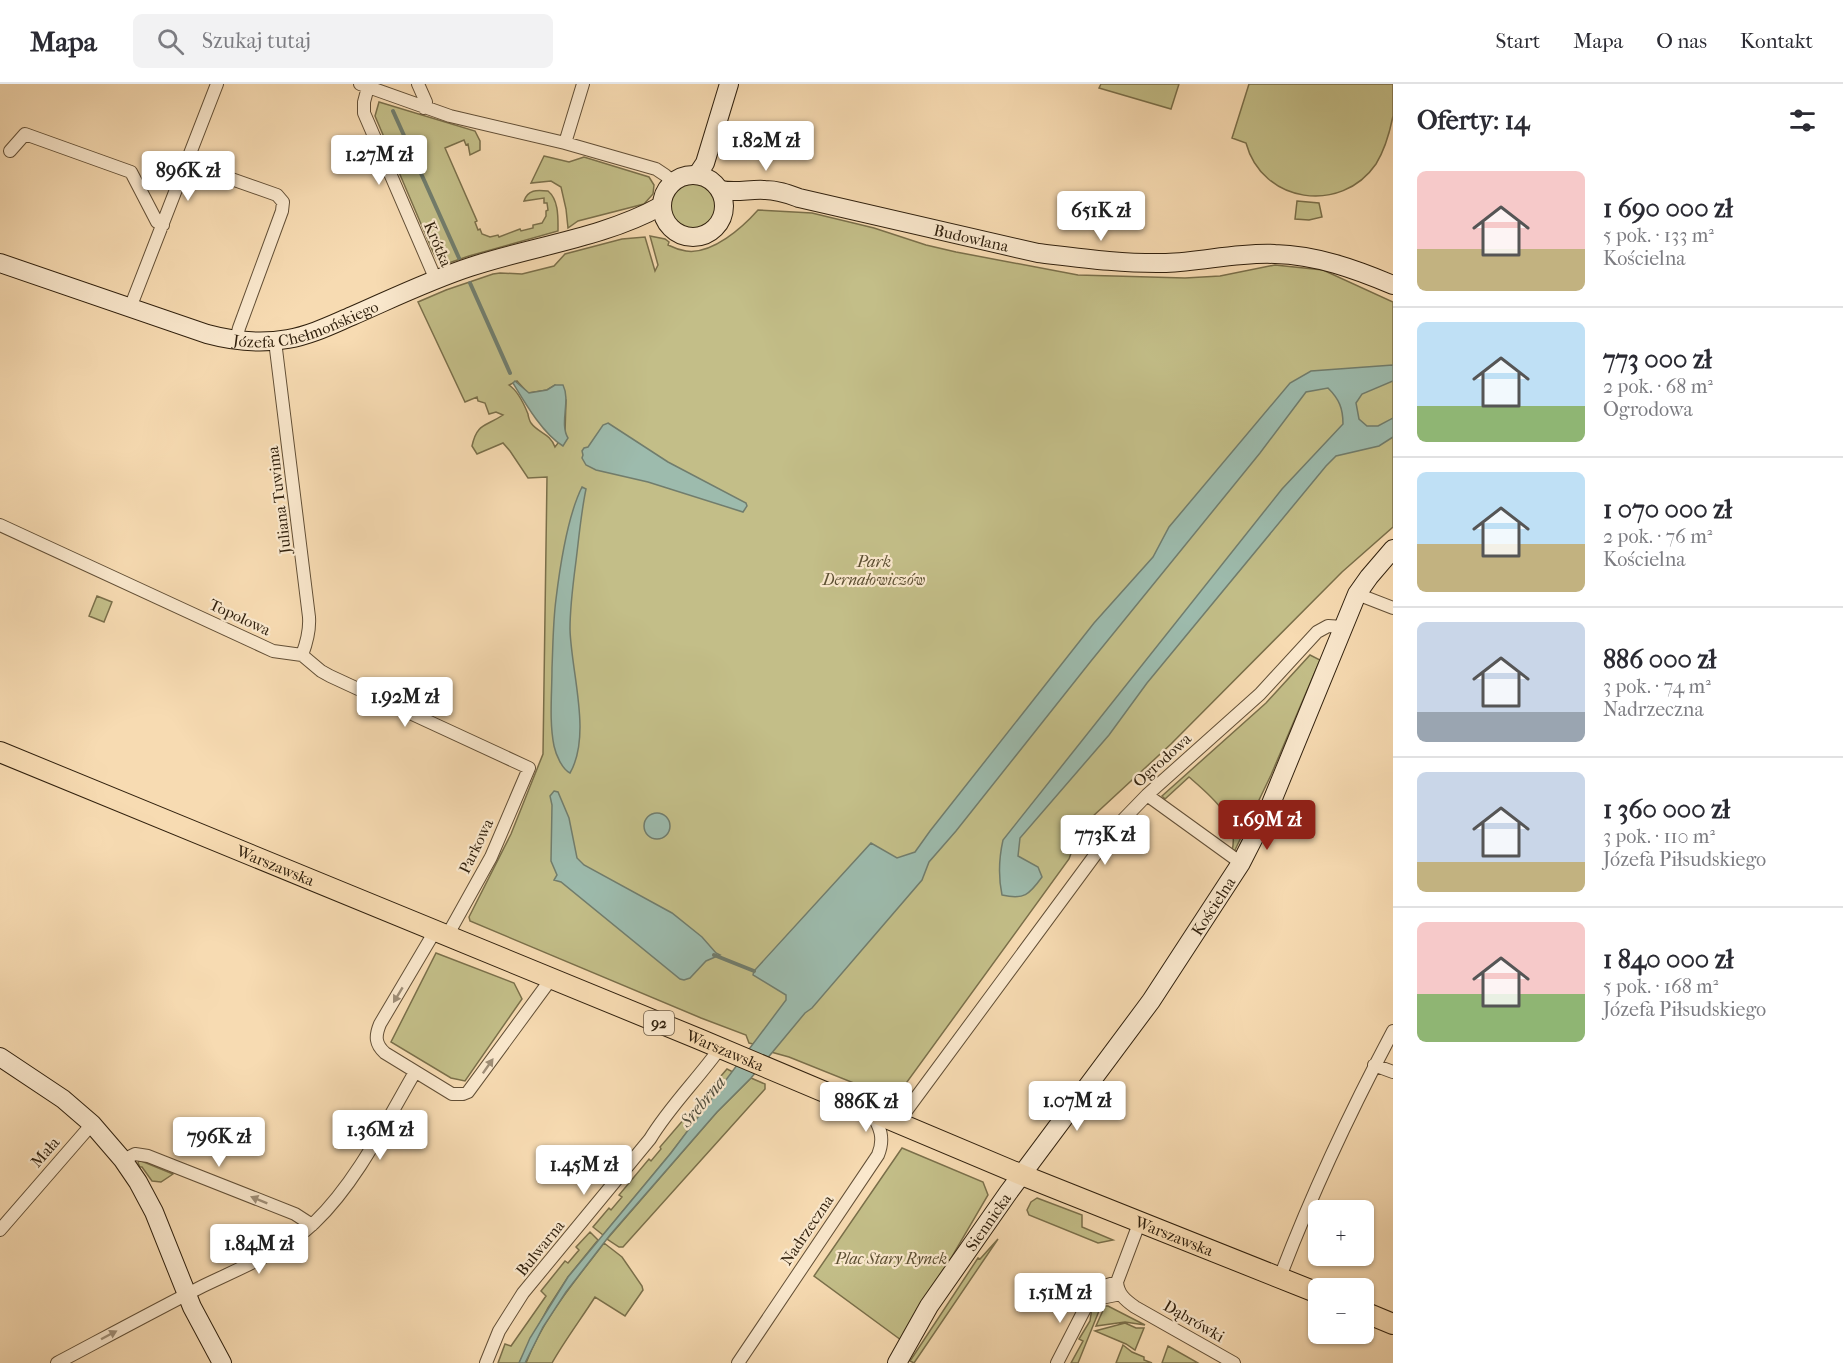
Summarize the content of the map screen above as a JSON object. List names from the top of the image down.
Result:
{
  "streets": {
    "main road": ["Warszawska", "92"],
    "street": [
      "Budowlana",
      "Krótka",
      "Józefa Chełmońskiego",
      "Juliana Tuwima",
      "Topolowa",
      "Ogrodowa",
      "Parkowa",
      "Kościelna",
      "Mała",
      "Siennicka",
      "Nadrzeczna",
      "Bulwarna",
      "Dąbrówki"
    ]
  },
  "crossings": [
    ["Budowlana", "Józefa Chełmońskiego"],
    ["Krótka", "Józefa Chełmońskiego"],
    ["Józefa Chełmońskiego", "Juliana Tuwima"],
    ["Juliana Tuwima", "Topolowa"],
    ["Topolowa", "Parkowa"],
    ["Ogrodowa", "Warszawska"],
    ["Ogrodowa", "Kościelna"],
    ["Parkowa", "Warszawska"],
    ["Warszawska", "Kościelna"],
    ["Warszawska", "Siennicka"],
    ["Warszawska", "Nadrzeczna"],
    ["Warszawska", "Bulwarna"],
    ["Kościelna", "Siennicka"]
  ],
  "water": ["Srebrna"],
  "parks": ["Park Dernałowiczów", "Plac Stary Rynek"],
  "page": {
    "header": "Mapa",
    "search": "Szukaj tutaj",
    "nav": [
      "Start",
      "Mapa",
      "O nas",
      "Kontakt"
    ],
    "heading": "Oferty: 14",
    "price": [
      "1.82M zł",
      "1.27M zł",
      "896K zł",
      "651K zł",
      "1.92M zł",
      "1.69M zł",
      "773K zł",
      "1.07M zł",
      "886K zł",
      "1.36M zł",
      "796K zł",
      "1.45M zł",
      "1.84M zł",
      "1.51M zł"
    ],
    "list": [
      {
        "name": "1 690 000 zł",
        "note": "5 pok. · 133 m² · Kościelna"
      },
      {
        "name": "773 000 zł",
        "note": "2 pok. · 68 m² · Ogrodowa"
      },
      {
        "name": "1 070 000 zł",
        "note": "2 pok. · 76 m² · Kościelna"
      },
      {
        "name": "886 000 zł",
        "note": "3 pok. · 74 m² · Nadrzeczna"
      },
      {
        "name": "1 360 000 zł",
        "note": "3 pok. · 110 m² · Józefa Piłsudskiego"
      },
      {
        "name": "1 840 000 zł",
        "note": "5 pok. · 168 m² · Józefa Piłsudskiego"
      }
    ],
    "map_buttons": ["+", "−"]
  }
}
